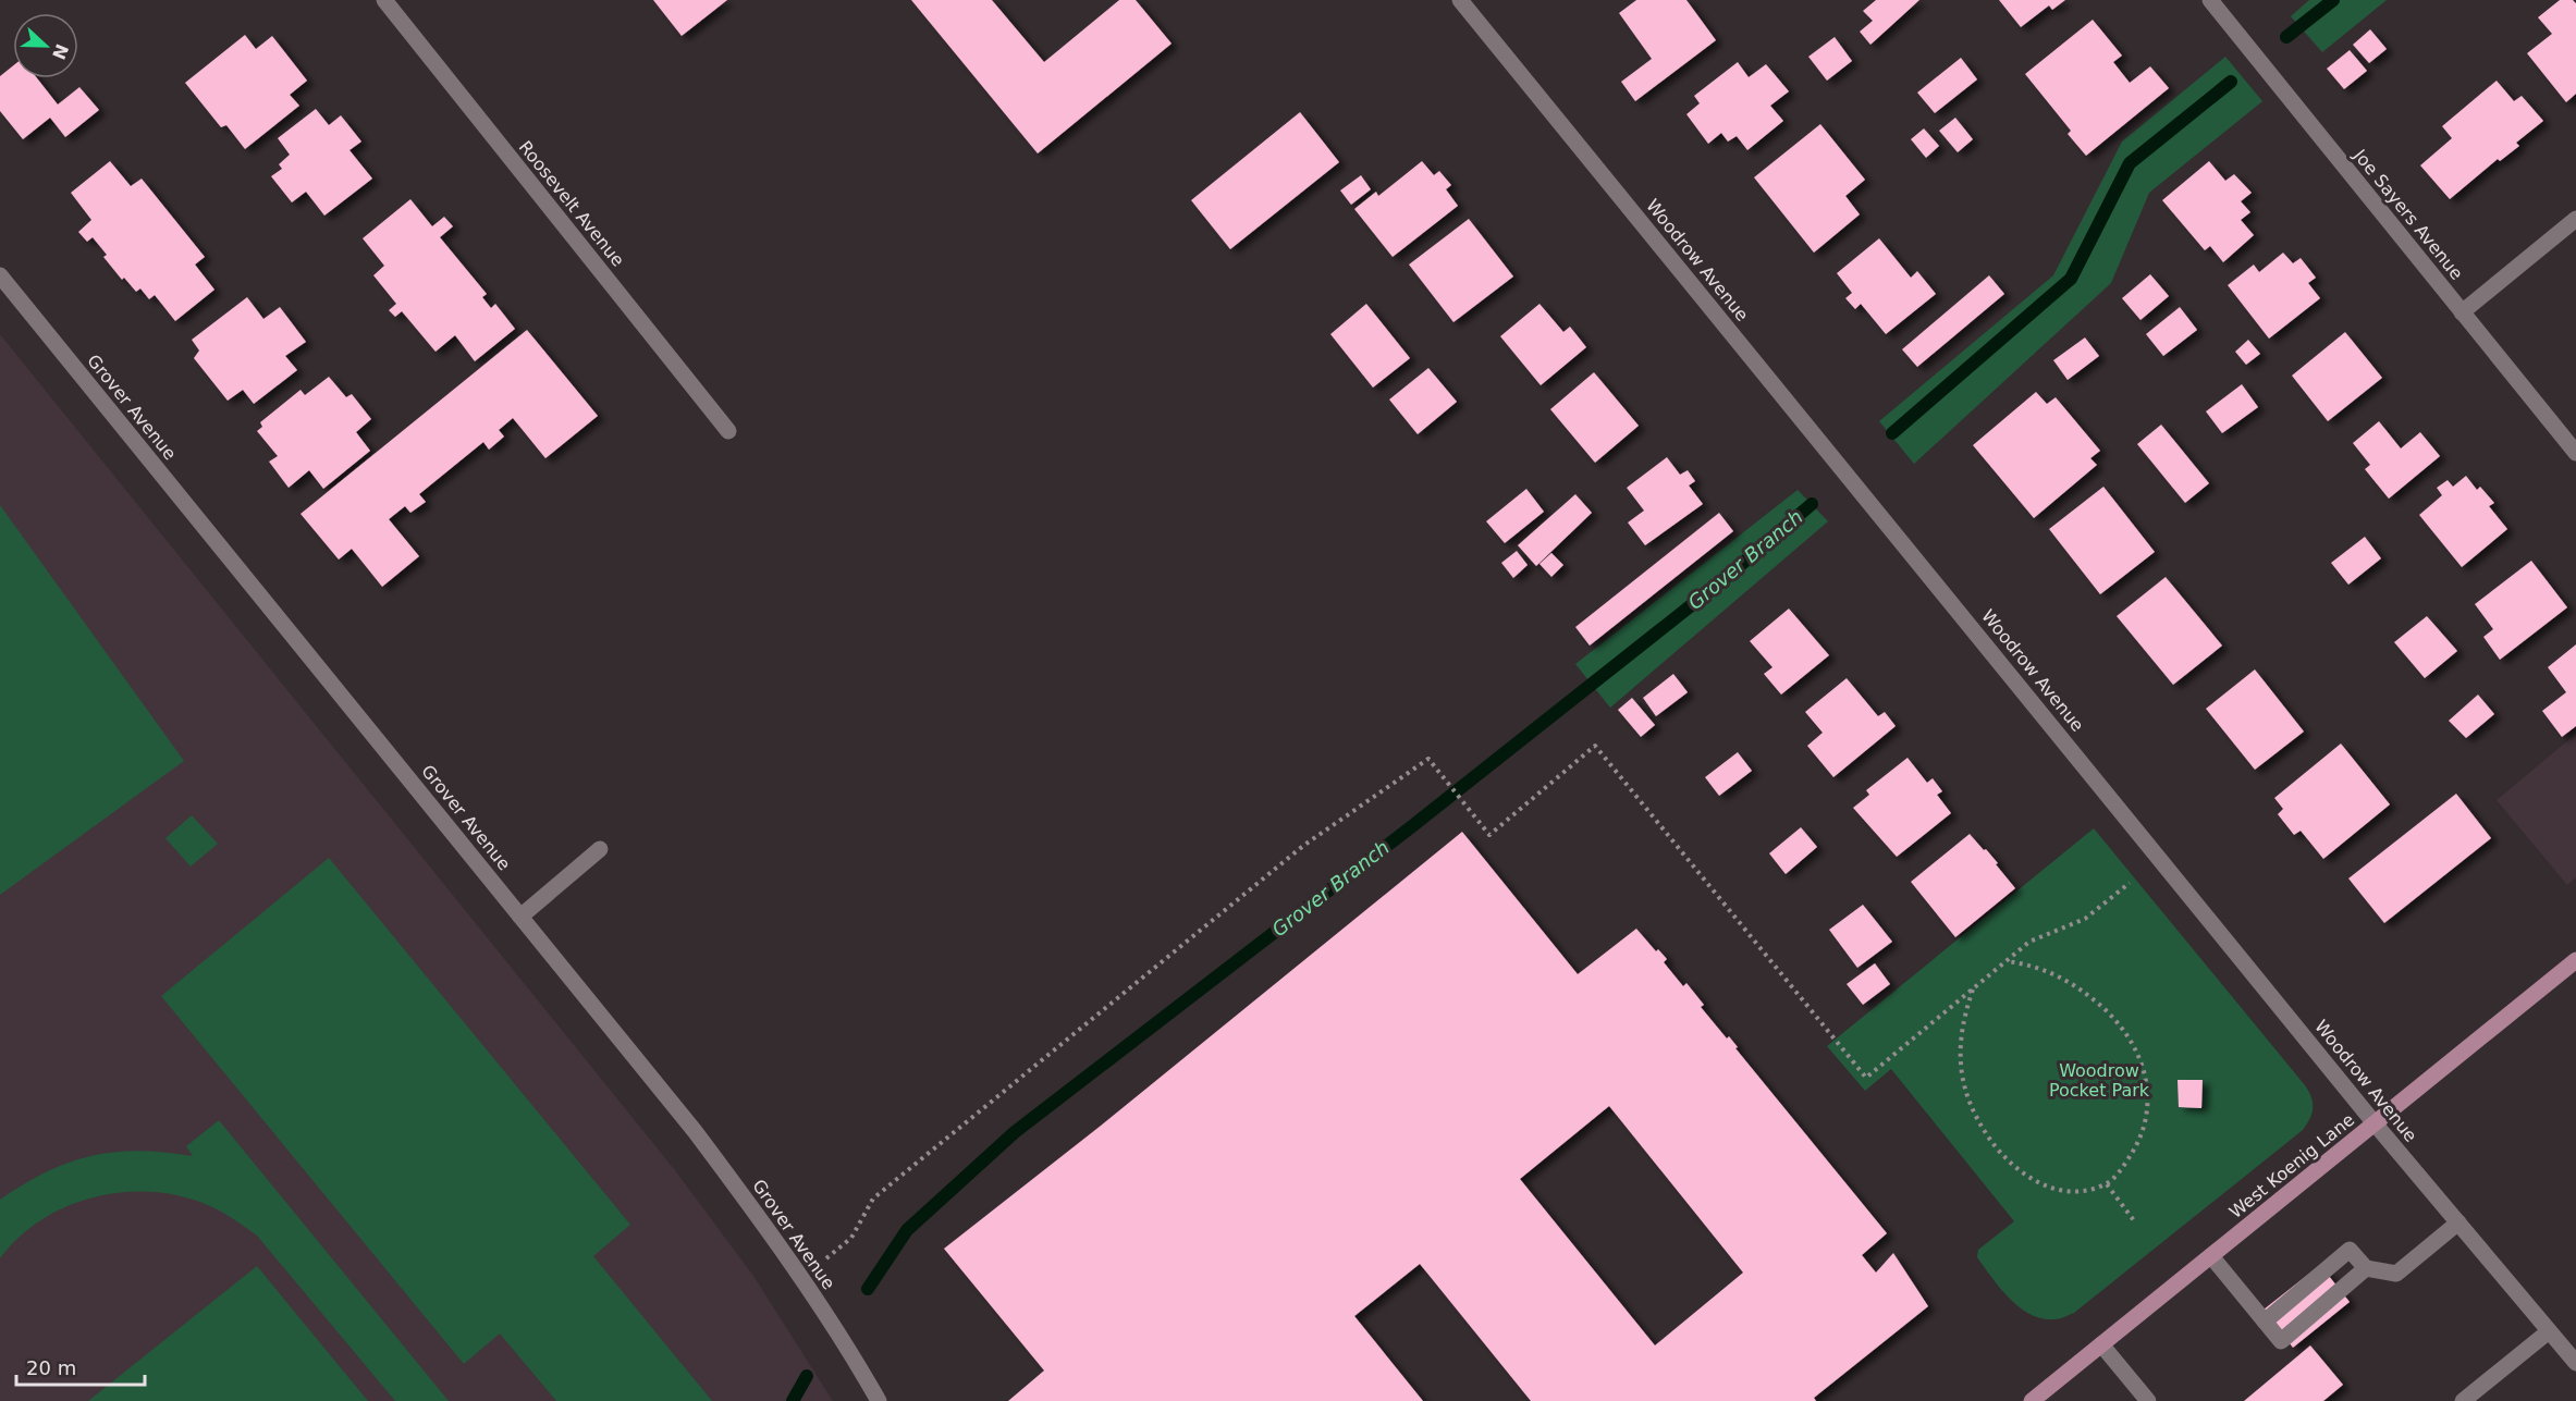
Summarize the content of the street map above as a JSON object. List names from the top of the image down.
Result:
{
  "streets": {
    "main road": ["West Koenig Lane"],
    "street": [
      "Roosevelt Avenue",
      "Joe Sayers Avenue",
      "Woodrow Avenue",
      "Grover Avenue"
    ]
  },
  "crossings": [
    ["Woodrow Avenue", "West Koenig Lane"]
  ],
  "water": ["Grover Branch"],
  "parks": ["Woodrow Pocket Park"],
  "scale_bar": "20 m",
  "north": "right"
}
